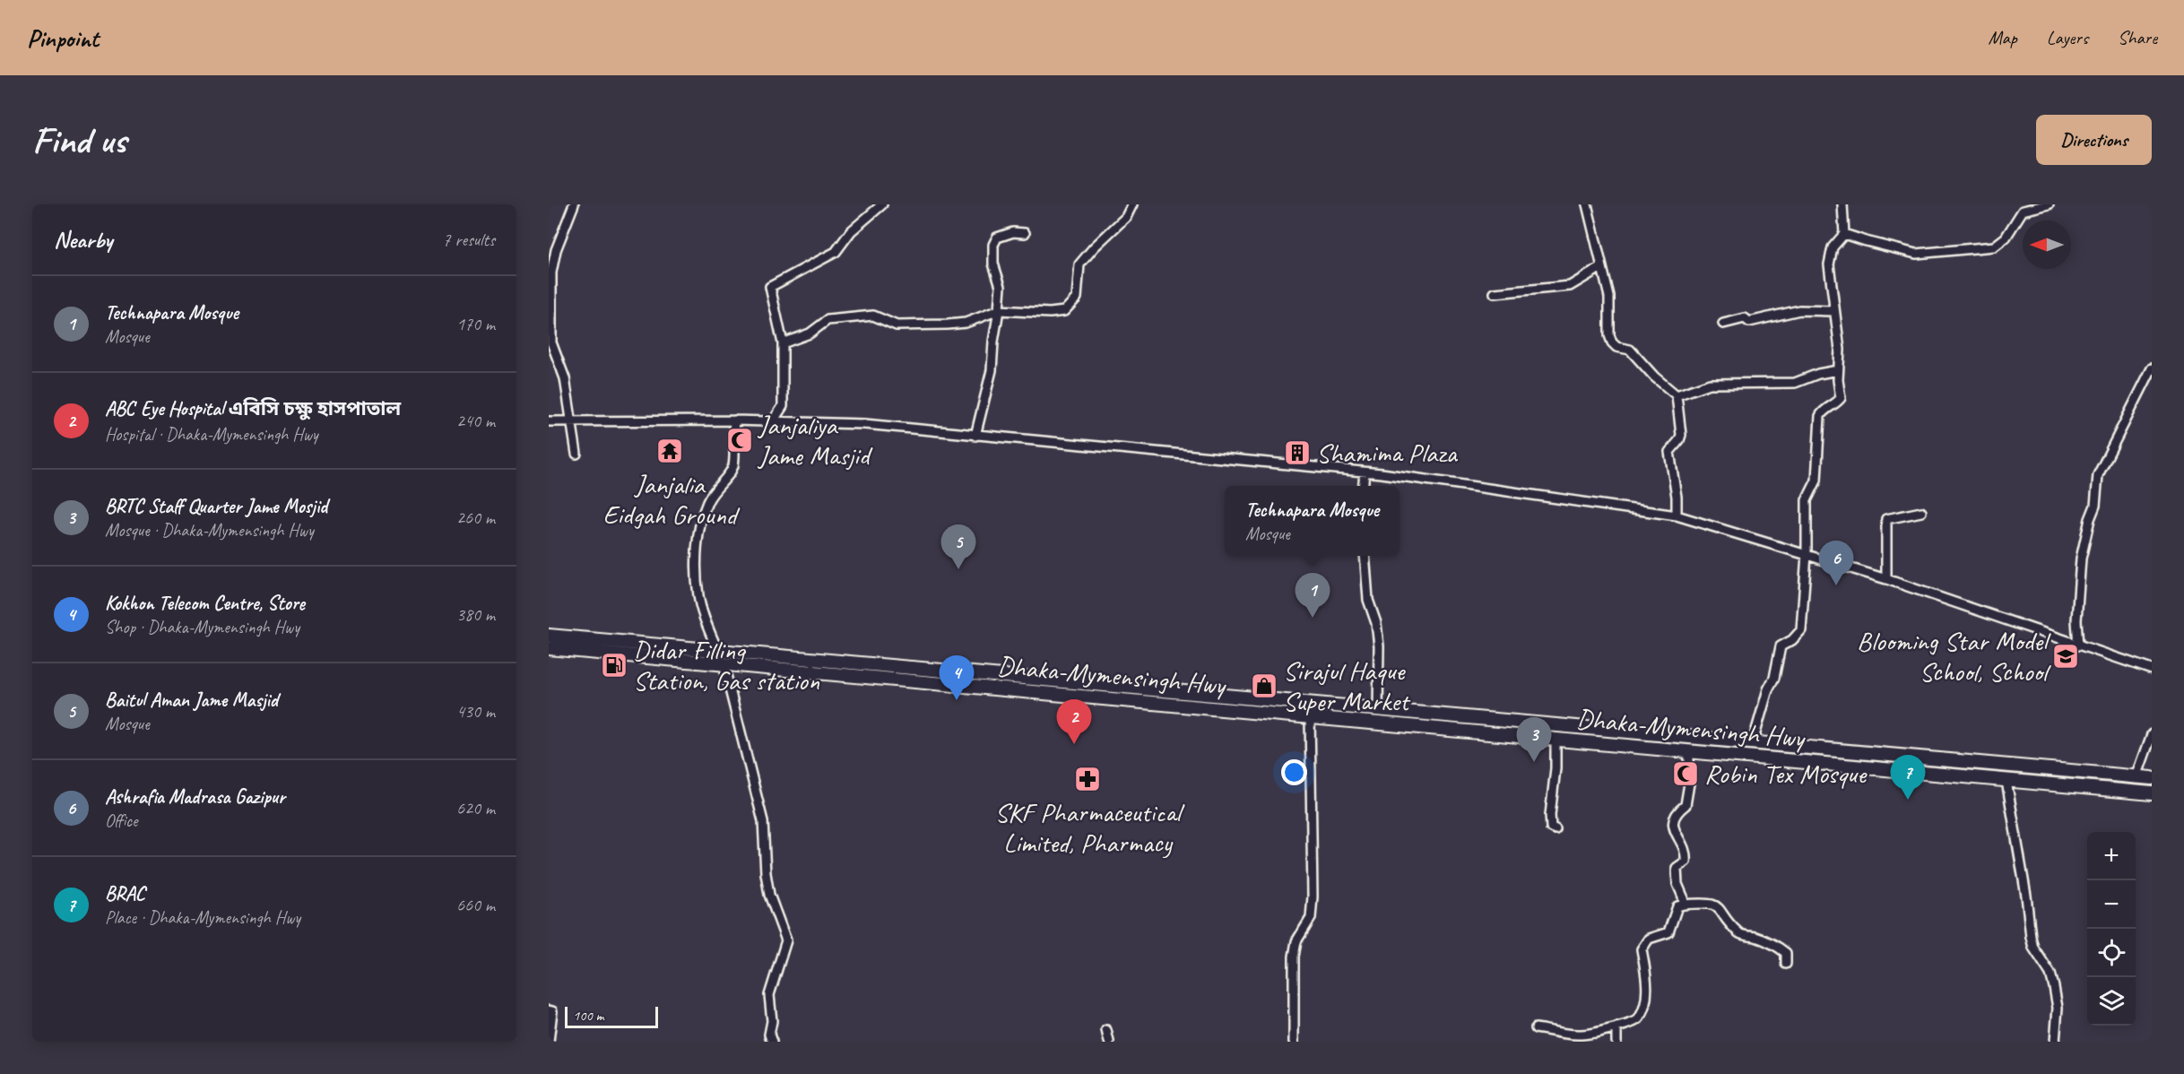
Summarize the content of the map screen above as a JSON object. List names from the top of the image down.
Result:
{
  "streets": {
    "highway": ["Dhaka-Mymensingh Hwy"]
  },
  "places": {
    "mosque": ["Janjaliya Jame Masjid", "Robin Tex Mosque"],
    "temple": ["Janjalia Eidgah Ground"],
    "building": ["Shamima Plaza"],
    "school or university": ["Blooming Star Model School, School"],
    "fuel station": ["Didar Filling Station, Gas station"],
    "shop": ["Sirajul Haque Super Market"],
    "pharmacy": ["SKF Pharmaceutical Limited, Pharmacy"]
  },
  "scale_bar": "100 m",
  "north": "left",
  "page": {
    "header": "Pinpoint",
    "nav": ["Map", "Layers", "Share"],
    "buttons": "Directions",
    "title": "Find us",
    "heading": ["Nearby", "7 results"],
    "list": [
      {
        "mark": "1",
        "name": "Technapara Mosque",
        "note": "Mosque",
        "value": "170 m"
      },
      {
        "mark": "2",
        "name": "ABC Eye Hospital এবিসি চক্ষু হাসপাতাল",
        "note": "Hospital · Dhaka-Mymensingh Hwy",
        "value": "240 m"
      },
      {
        "mark": "3",
        "name": "BRTC Staff Quarter Jame Mosjid",
        "note": "Mosque · Dhaka-Mymensingh Hwy",
        "value": "260 m"
      },
      {
        "mark": "4",
        "name": "Kokhon Telecom Centre, Store",
        "note": "Shop · Dhaka-Mymensingh Hwy",
        "value": "380 m"
      },
      {
        "mark": "5",
        "name": "Baitul Aman Jame Masjid",
        "note": "Mosque",
        "value": "430 m"
      },
      {
        "mark": "6",
        "name": "Ashrafia Madrasa Gazipur",
        "note": "Office",
        "value": "620 m"
      },
      {
        "mark": "7",
        "name": "BRAC",
        "note": "Place · Dhaka-Mymensingh Hwy",
        "value": "660 m"
      }
    ],
    "popup": ["Technapara Mosque", "Mosque"],
    "pins": [
      "5",
      "6",
      "1",
      "4",
      "2",
      "3",
      "7"
    ],
    "map_buttons": ["+", "−"],
    "scale": "100 m"
  }
}
